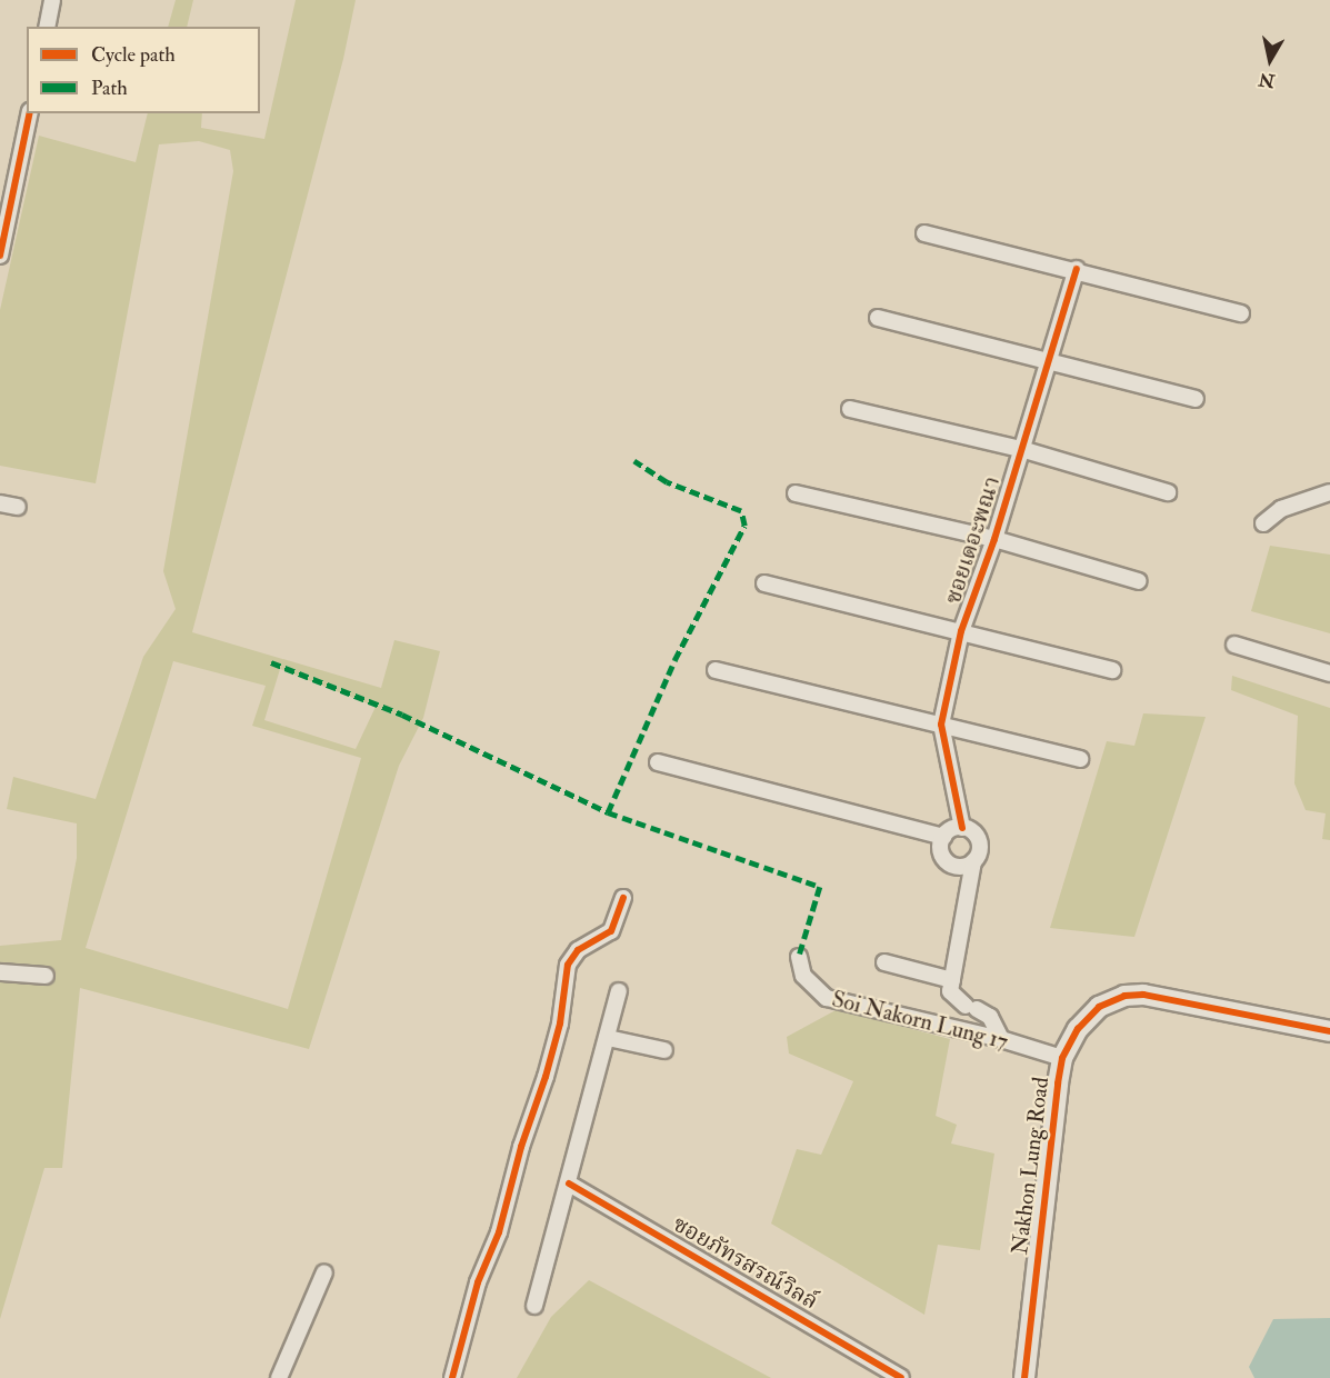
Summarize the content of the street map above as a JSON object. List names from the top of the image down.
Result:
{
  "streets": {
    "street": [
      "ซอยเดอะพณา",
      "Soi Nakorn Lung 17",
      "Nakhon Lung Road",
      "ซอยภัทรสรณ์วิลล์"
    ]
  },
  "crossings": [
    ["Soi Nakorn Lung 17", "Nakhon Lung Road"]
  ],
  "legend": ["Cycle path", "Path"],
  "north": "bottom"
}
